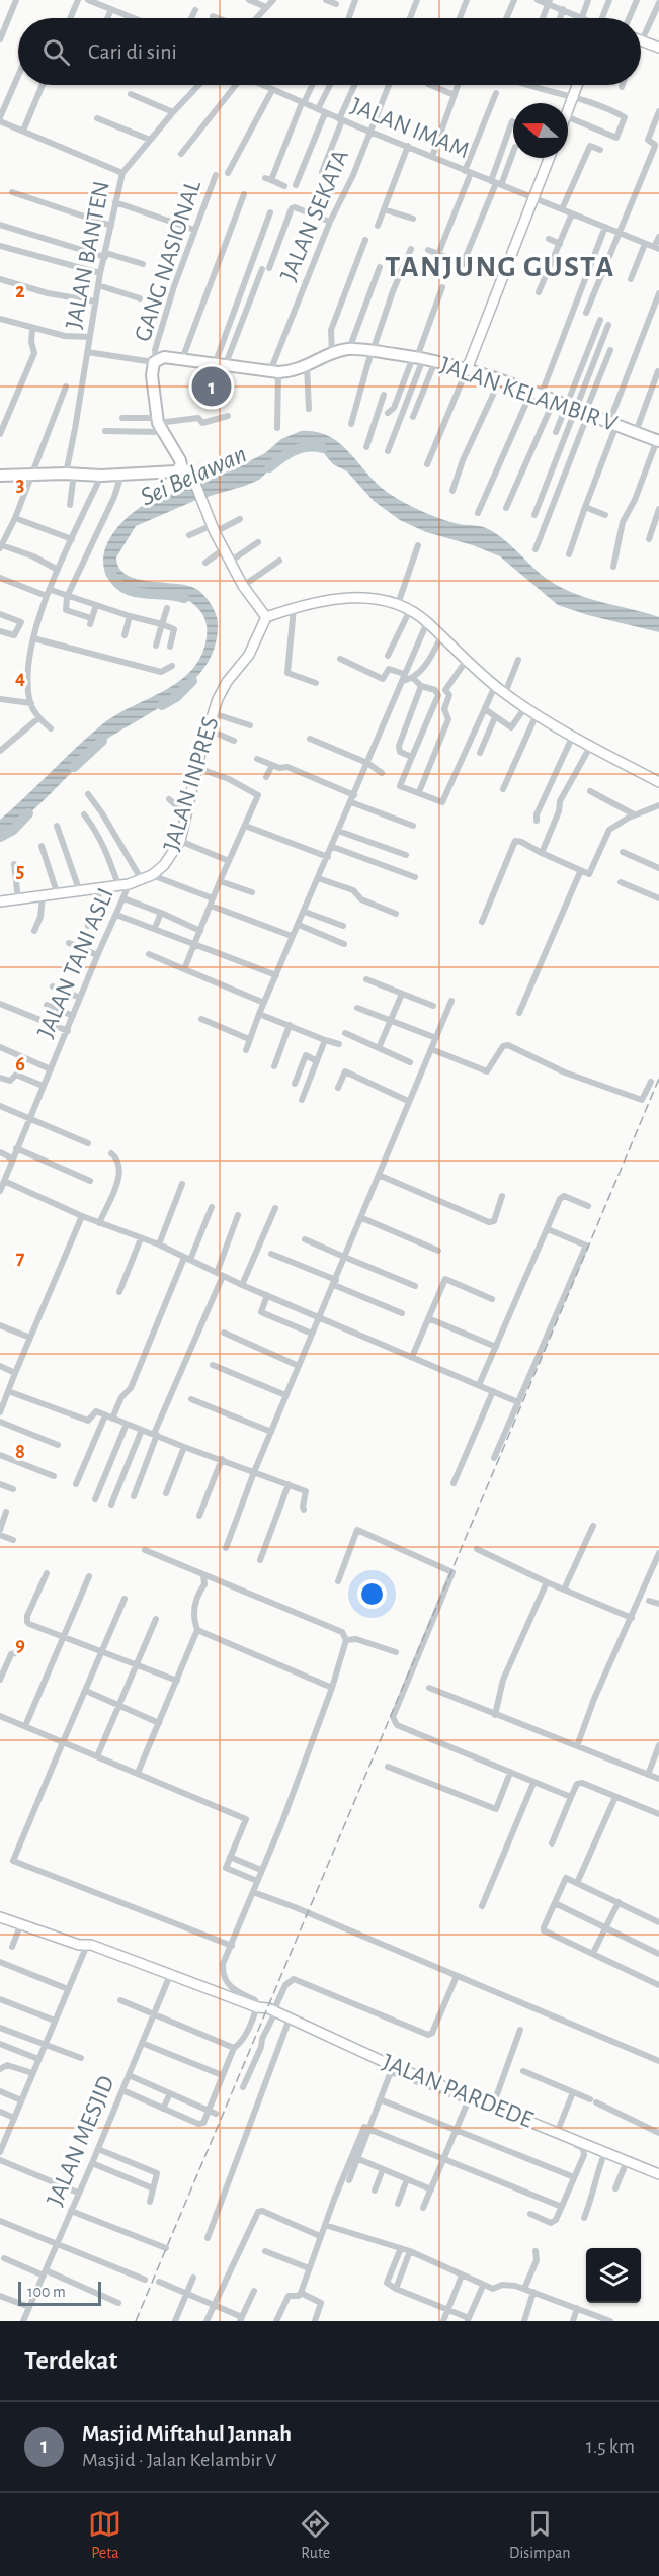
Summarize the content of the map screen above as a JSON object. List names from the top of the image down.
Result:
{
  "streets": {
    "main road": ["JALAN KELAMBIR V"],
    "street": [
      "JALAN IMAM",
      "JALAN SEKATA",
      "JALAN BANTEN",
      "GANG NASIONAL",
      "JALAN INPRES",
      "JALAN TANI ASLI",
      "JALAN PARDEDE",
      "JALAN MESJID"
    ]
  },
  "crossings": [
    ["JALAN IMAM", "JALAN SEKATA"],
    ["JALAN SEKATA", "JALAN KELAMBIR V"],
    ["GANG NASIONAL", "JALAN KELAMBIR V"],
    ["JALAN INPRES", "JALAN TANI ASLI"],
    ["JALAN PARDEDE", "JALAN MESJID"]
  ],
  "districts": ["TANJUNG GUSTA"],
  "water": ["Sei Belawan"],
  "scale_bar": "100 m",
  "north": "left",
  "page": {
    "search": "Cari di sini",
    "pins": "1",
    "scale": "100 m",
    "heading": "Terdekat",
    "list": [
      {
        "mark": "1",
        "name": "Masjid Miftahul Jannah",
        "note": "Masjid · Jalan Kelambir V",
        "value": "1.5 km"
      }
    ],
    "nav": ["Peta", "Rute", "Disimpan"]
  },
  "grid": {
    "rows": [
      "2",
      "3",
      "4",
      "5",
      "6",
      "7",
      "8",
      "9"
    ]
  }
}
